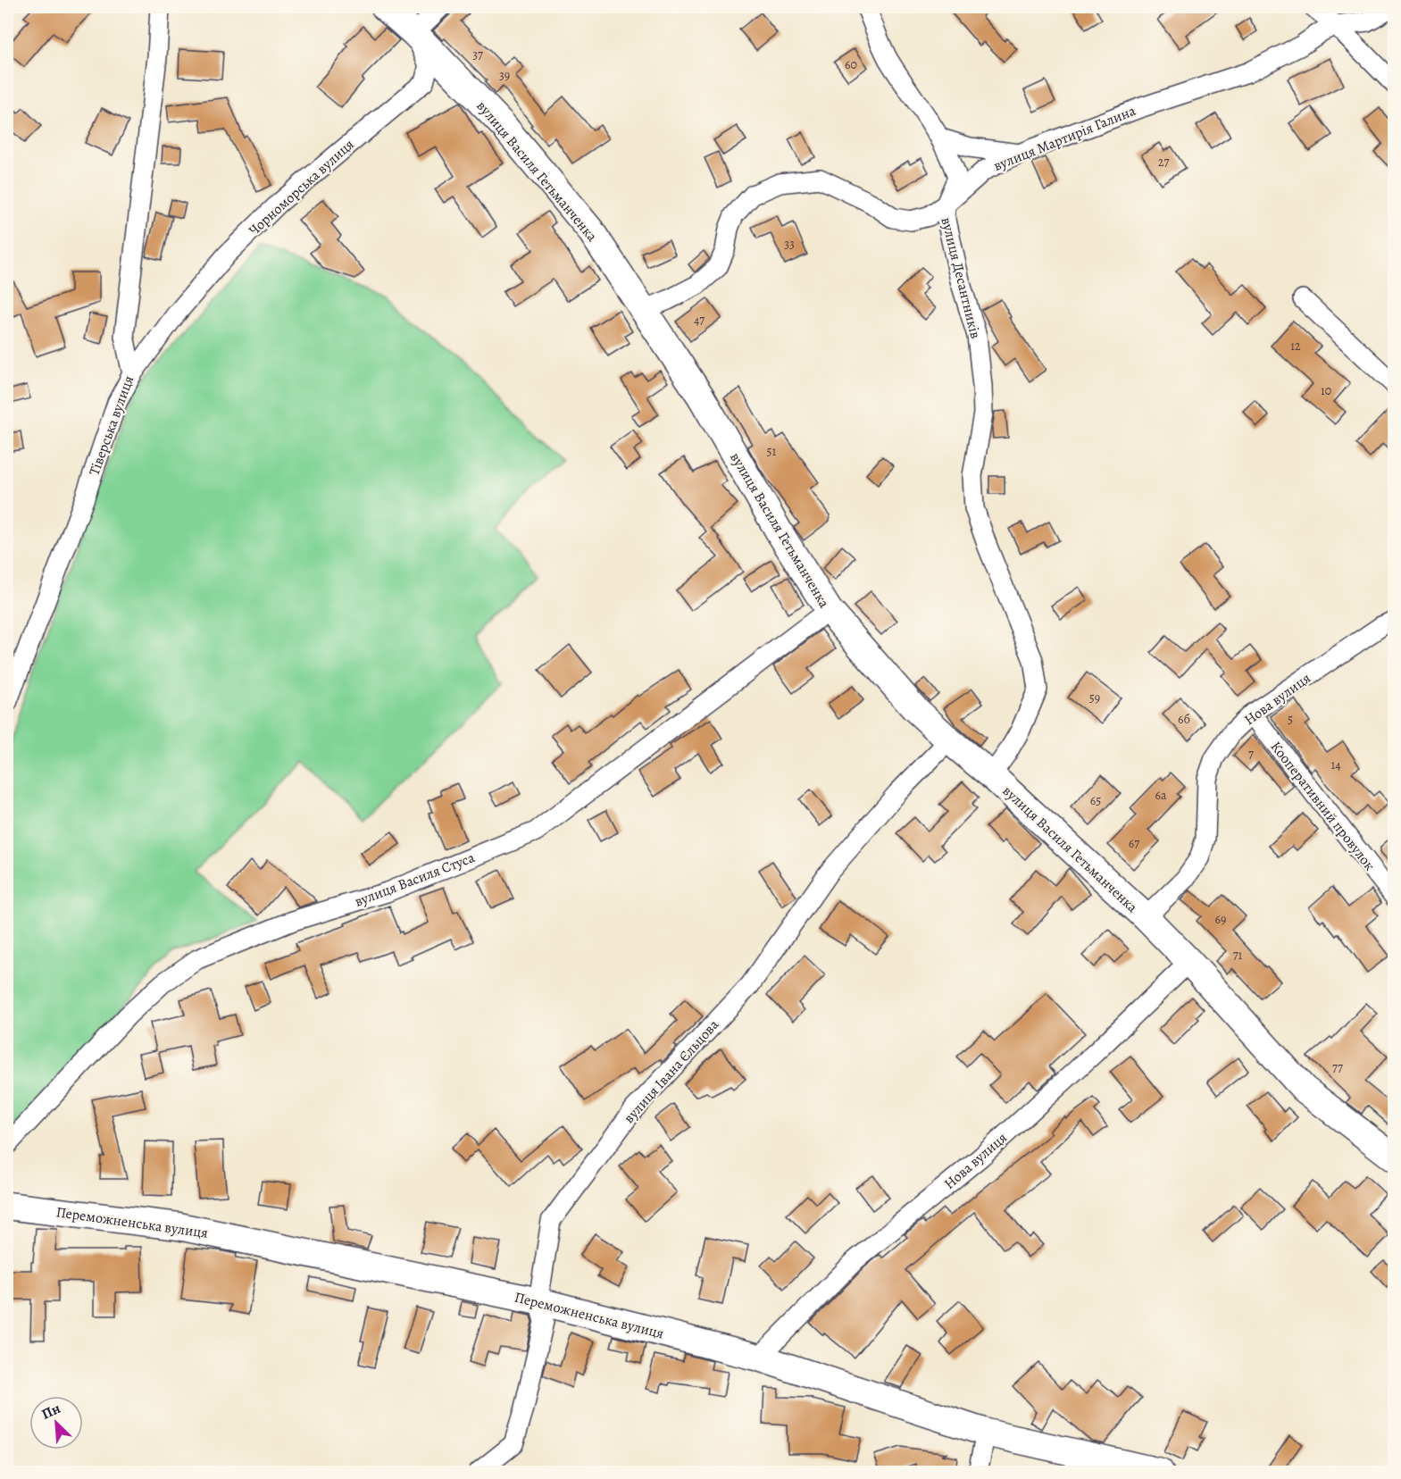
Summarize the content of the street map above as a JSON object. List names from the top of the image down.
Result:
{
  "streets": {
    "street": [
      "вулиця Мартирія Галина",
      "вулиця Василя Гетьманченка",
      "Чорноморська вулиця",
      "вулиця Десантників",
      "Тіверська вулиця",
      "Нова вулиця",
      "Кооперативний провулок",
      "вулиця Василя Стуса",
      "вулиця Івана Єльцова",
      "Переможненська вулиця"
    ]
  },
  "crossings": [
    ["вулиця Мартирія Галина", "вулиця Василя Гетьманченка"],
    ["вулиця Мартирія Галина", "вулиця Десантників"],
    ["вулиця Василя Гетьманченка", "Чорноморська вулиця"],
    ["вулиця Василя Гетьманченка", "вулиця Десантників"],
    ["вулиця Василя Гетьманченка", "Нова вулиця"],
    ["вулиця Василя Гетьманченка", "вулиця Василя Стуса"],
    ["вулиця Василя Гетьманченка", "вулиця Івана Єльцова"],
    ["Чорноморська вулиця", "Тіверська вулиця"],
    ["Нова вулиця", "Кооперативний провулок"],
    ["Нова вулиця", "Переможненська вулиця"],
    ["вулиця Івана Єльцова", "Переможненська вулиця"]
  ],
  "house_numbers": [
    "37",
    "60",
    "39",
    "27",
    "33",
    "47",
    "12",
    "10",
    "51",
    "59",
    "6б",
    "5",
    "7",
    "14",
    "6а",
    "65",
    "67",
    "69",
    "71",
    "77"
  ],
  "north": "top left"
}
